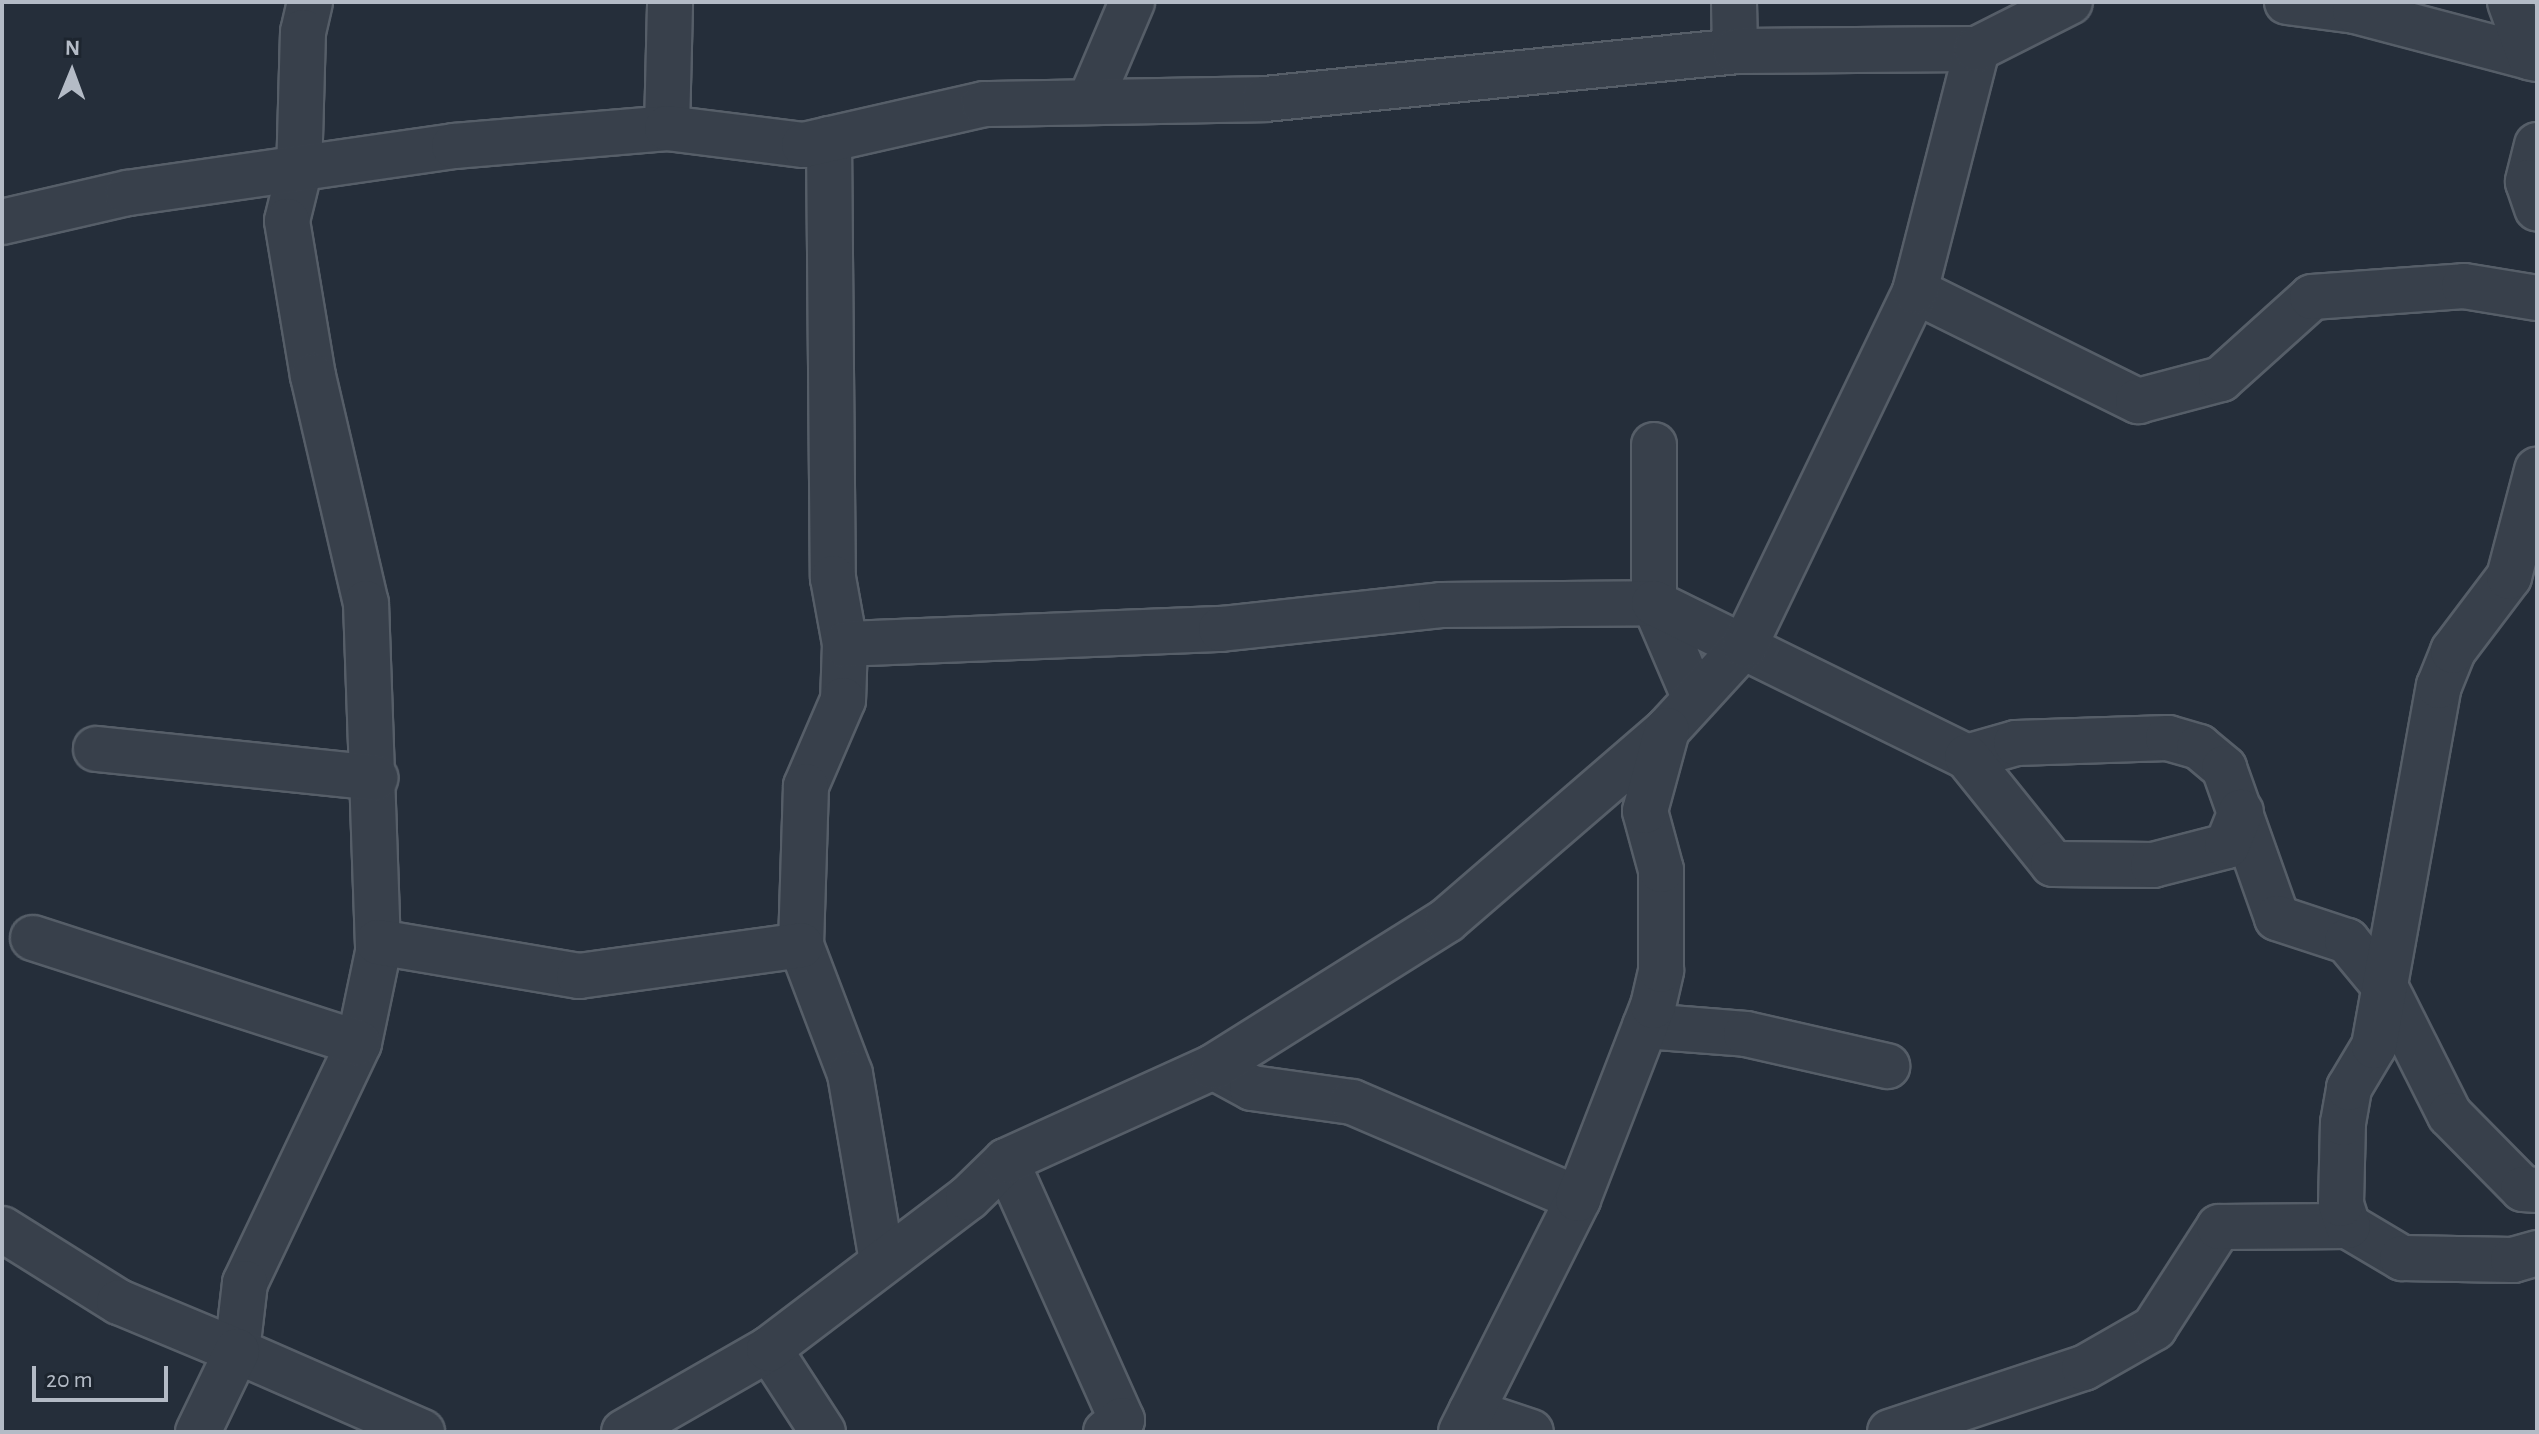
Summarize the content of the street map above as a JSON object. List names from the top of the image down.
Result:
{
  "scale_bar": "20 m",
  "north": "top"
}
